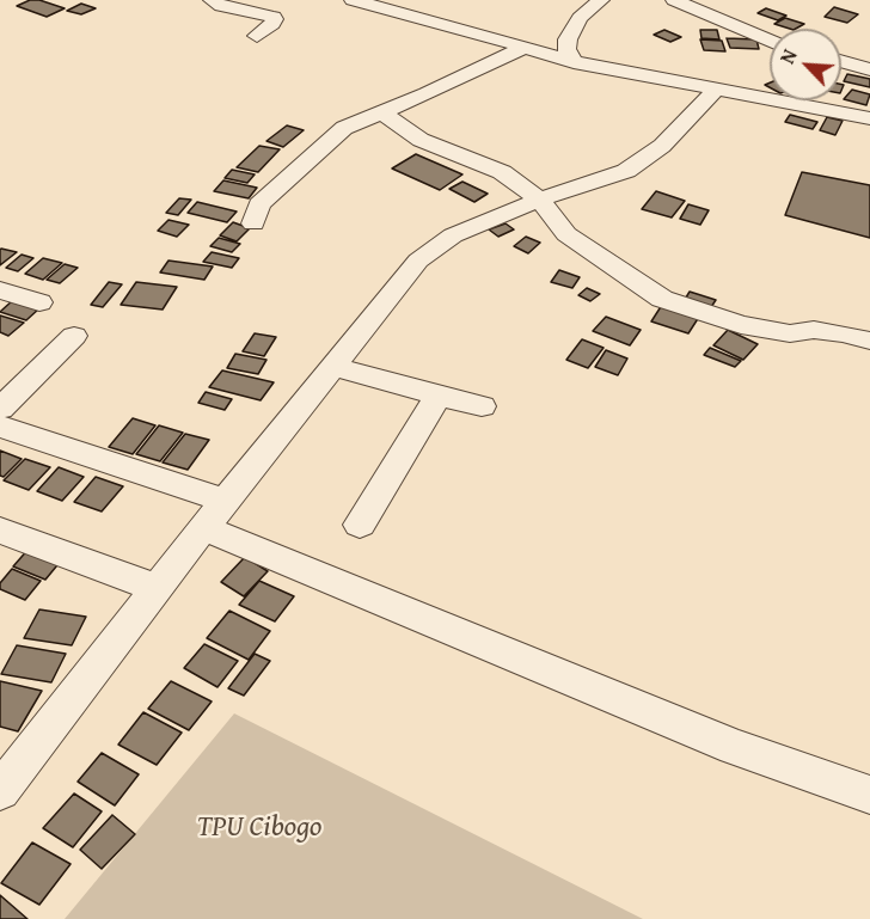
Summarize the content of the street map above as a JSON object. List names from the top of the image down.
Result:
{
  "parks": ["TPU Cibogo"],
  "north": "top left"
}
